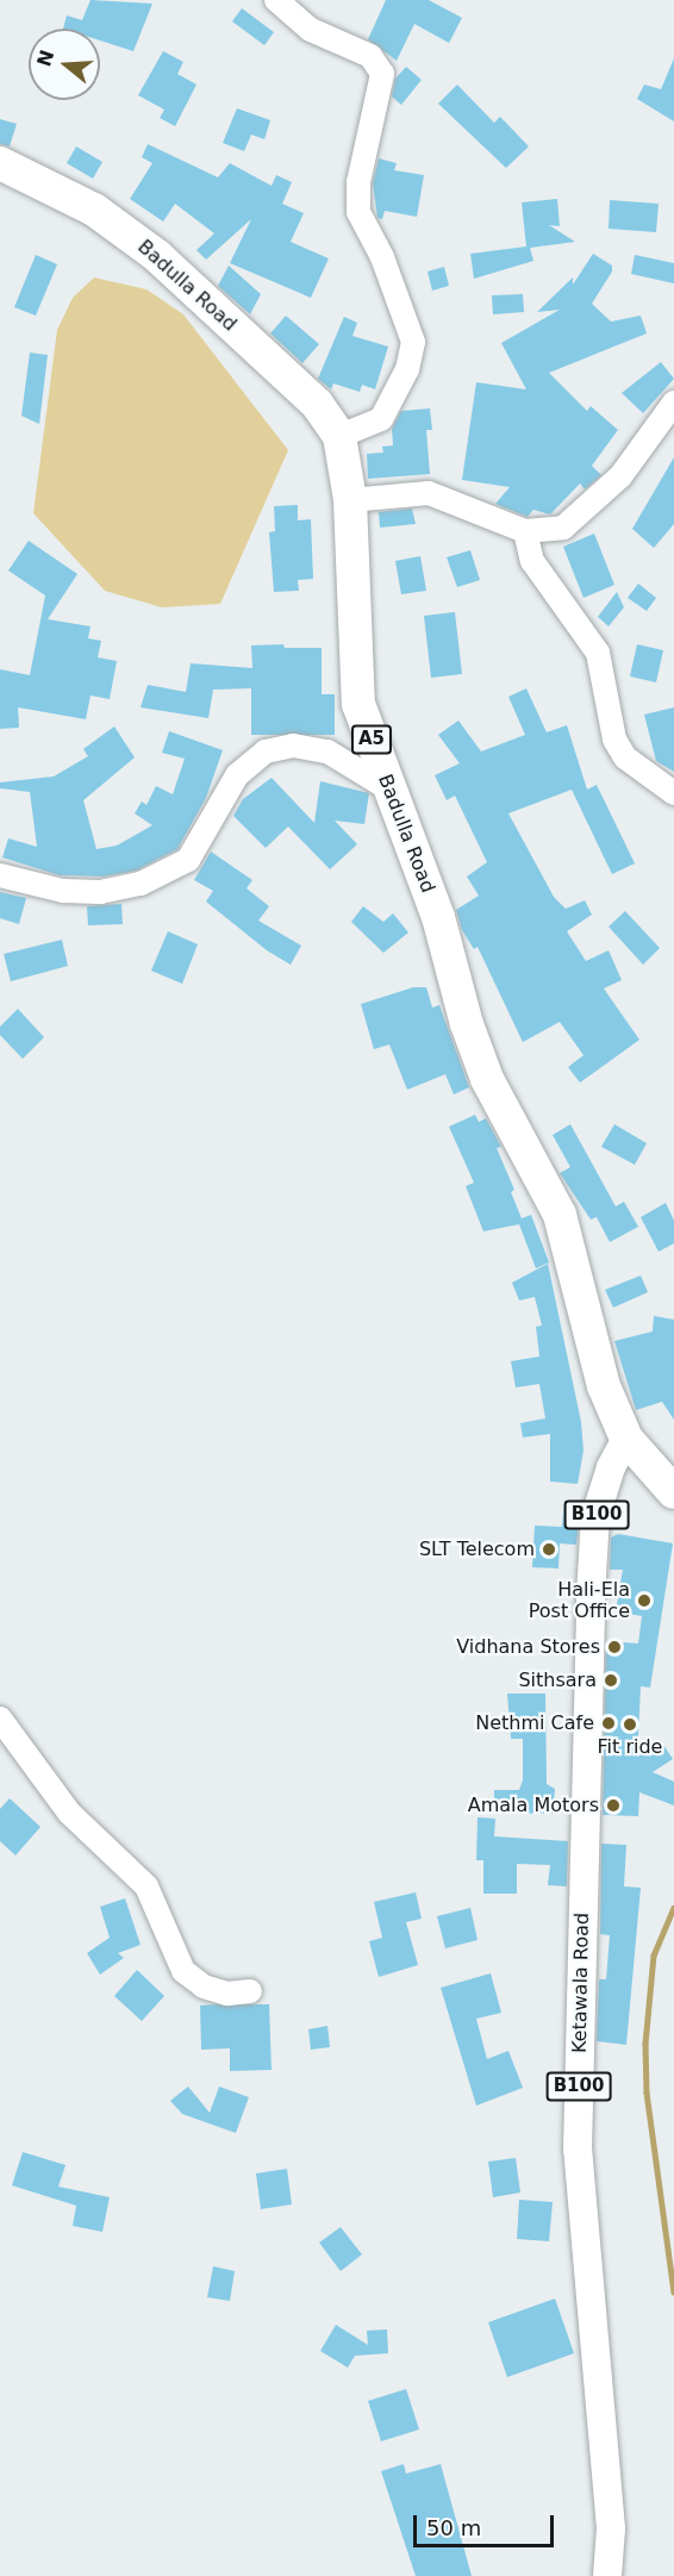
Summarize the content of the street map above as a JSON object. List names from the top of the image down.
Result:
{
  "streets": {
    "highway": ["Badulla Road", "A5"],
    "main road": ["B100", "Ketawala Road"]
  },
  "crossings": [
    ["Badulla Road", "Ketawala Road"]
  ],
  "places": [
    "SLT Telecom",
    "Hali-Ela Post Office",
    "Vidhana Stores",
    "Sithsara",
    "Nethmi Cafe",
    "Fit ride",
    "Amala Motors"
  ],
  "scale_bar": "50 m",
  "north": "left"
}
